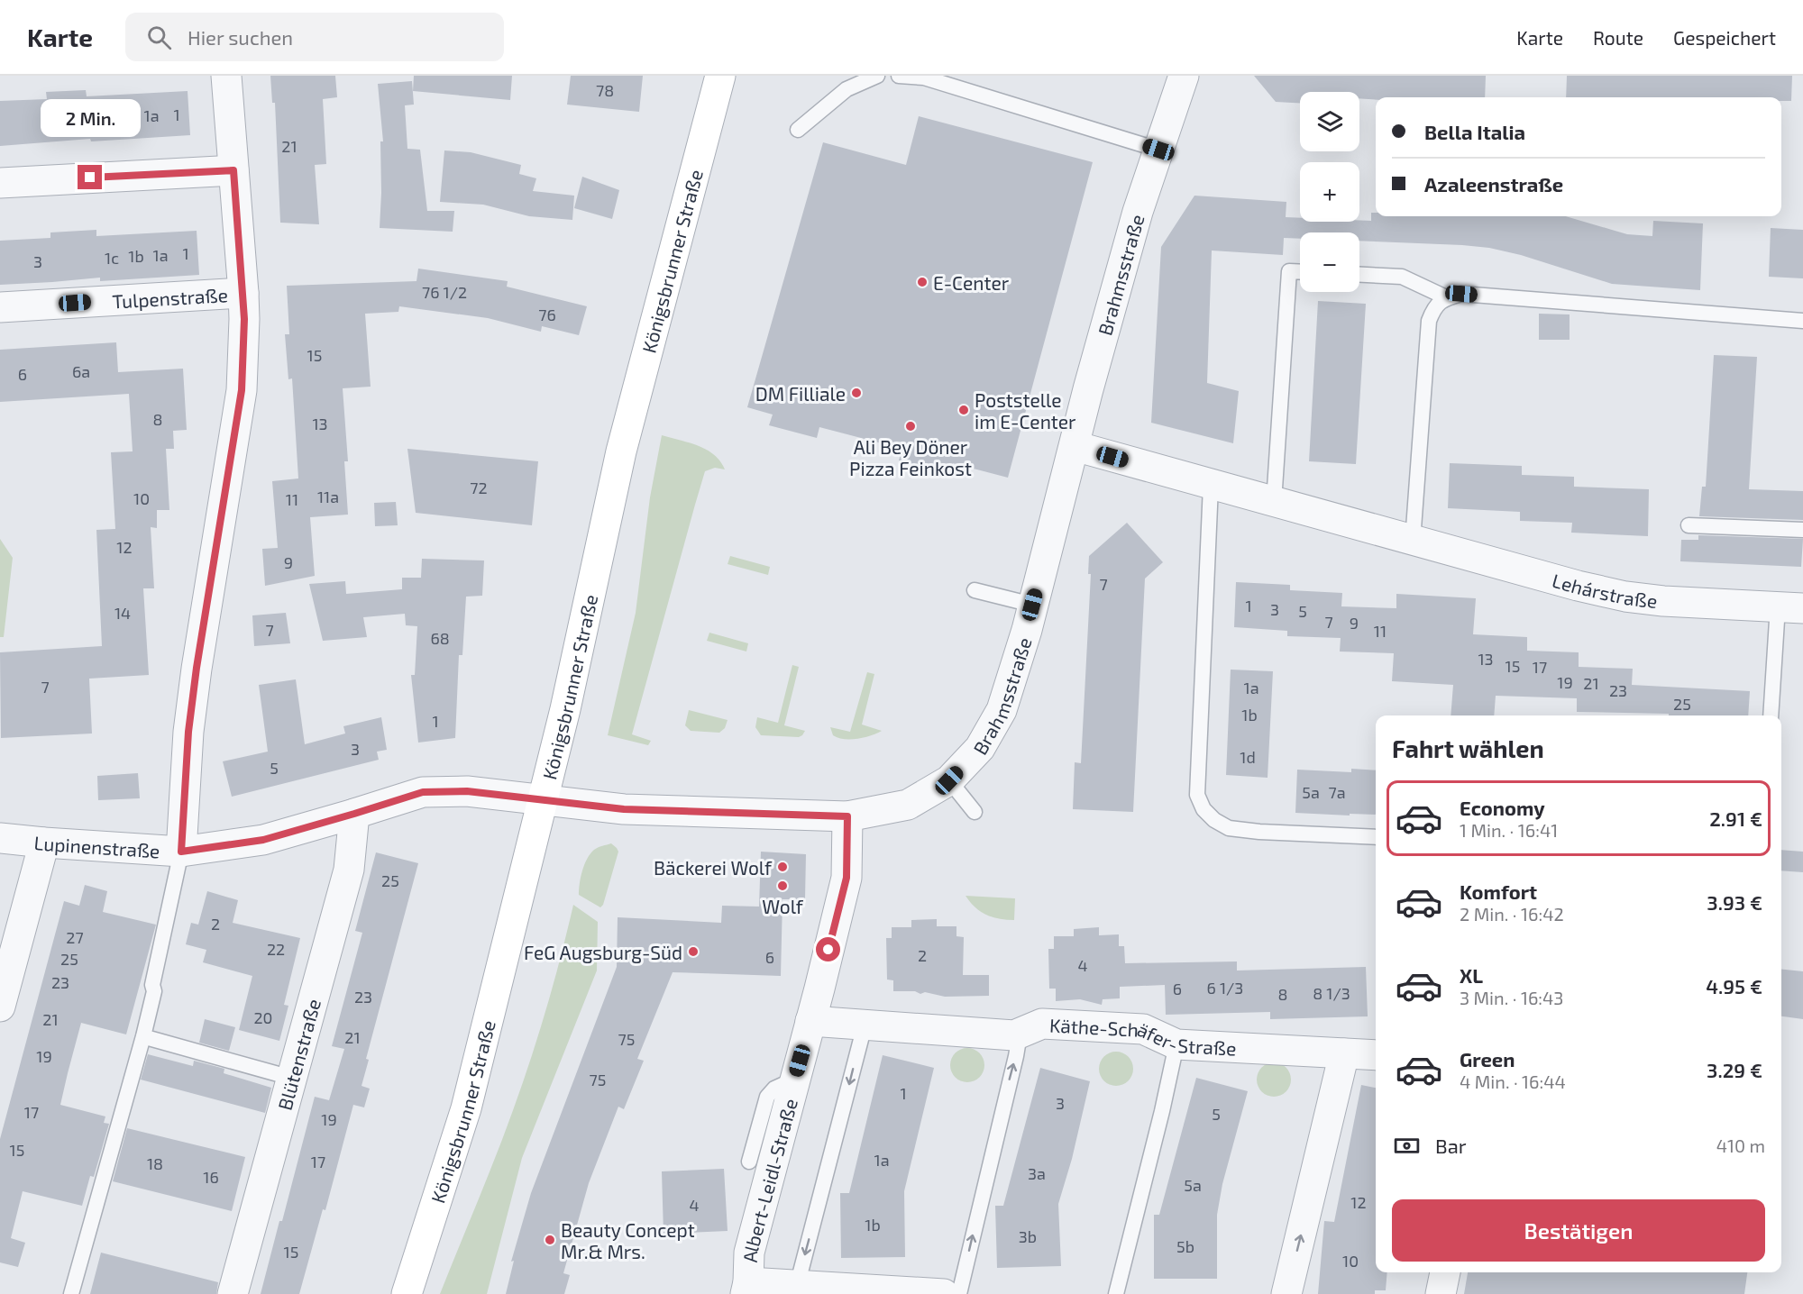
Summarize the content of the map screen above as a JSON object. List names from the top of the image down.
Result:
{
  "streets": {
    "main road": ["Königsbrunner Straße"],
    "street": [
      "Brahmsstraße",
      "Tulpenstraße",
      "Lehárstraße",
      "Lupinenstraße",
      "Käthe-Schäfer-Straße",
      "Blütenstraße",
      "Albert-Leidl-Straße"
    ]
  },
  "crossings": [
    ["Königsbrunner Straße", "Brahmsstraße"],
    ["Königsbrunner Straße", "Lupinenstraße"],
    ["Brahmsstraße", "Lehárstraße"],
    ["Brahmsstraße", "Lupinenstraße"],
    ["Brahmsstraße", "Albert-Leidl-Straße"],
    ["Lupinenstraße", "Blütenstraße"],
    ["Käthe-Schäfer-Straße", "Albert-Leidl-Straße"]
  ],
  "places": [
    "E-Center",
    "DM Filliale",
    "Poststelle im E-Center",
    "Ali Bey Döner Pizza Feinkost",
    "Bäckerei Wolf",
    "Wolf",
    "FeG Augsburg-Süd",
    "Beauty Concept Mr.& Mrs."
  ],
  "house_numbers": [
    "78",
    "1",
    "1a",
    "21",
    "1",
    "1a",
    "1b",
    "1c",
    "3",
    "76 1/2",
    "76",
    "15",
    "6a",
    "6",
    "8",
    "13",
    "72",
    "11a",
    "10",
    "11",
    "12",
    "9",
    "7",
    "1",
    "3",
    "5",
    "14",
    "7",
    "9",
    "7",
    "11",
    "68",
    "13",
    "15",
    "17",
    "19",
    "21",
    "7",
    "1a",
    "23",
    "25",
    "1b",
    "1",
    "3",
    "1d",
    "5",
    "5a",
    "7a",
    "25",
    "2",
    "27",
    "22",
    "2",
    "6",
    "25",
    "4",
    "23",
    "6 1/3",
    "6",
    "8 1/3",
    "8",
    "23",
    "20",
    "21",
    "21",
    "75",
    "19",
    "75",
    "1",
    "3",
    "17",
    "5",
    "19",
    "15",
    "1a",
    "17",
    "18",
    "3a",
    "16",
    "5a",
    "12",
    "4",
    "1b",
    "3b",
    "5b",
    "15",
    "10"
  ],
  "page": {
    "header": "Karte",
    "search": "Hier suchen",
    "nav": ["Karte", "Route", "Gespeichert"],
    "map_buttons": ["+", "−"],
    "banner": ["Bella Italia", "Azaleenstraße"],
    "bubble": "2 Min.",
    "heading": "Fahrt wählen",
    "list": [
      {
        "name": "Economy",
        "note": "1 Min. · 16:41",
        "value": "2.91 €"
      },
      {
        "name": "Komfort",
        "note": "2 Min. · 16:42",
        "value": "3.93 €"
      },
      {
        "name": "XL",
        "note": "3 Min. · 16:43",
        "value": "4.95 €"
      },
      {
        "name": "Green",
        "note": "4 Min. · 16:44",
        "value": "3.29 €"
      }
    ],
    "pay": ["Bar", "410 m"],
    "buttons": "Bestätigen"
  }
}
